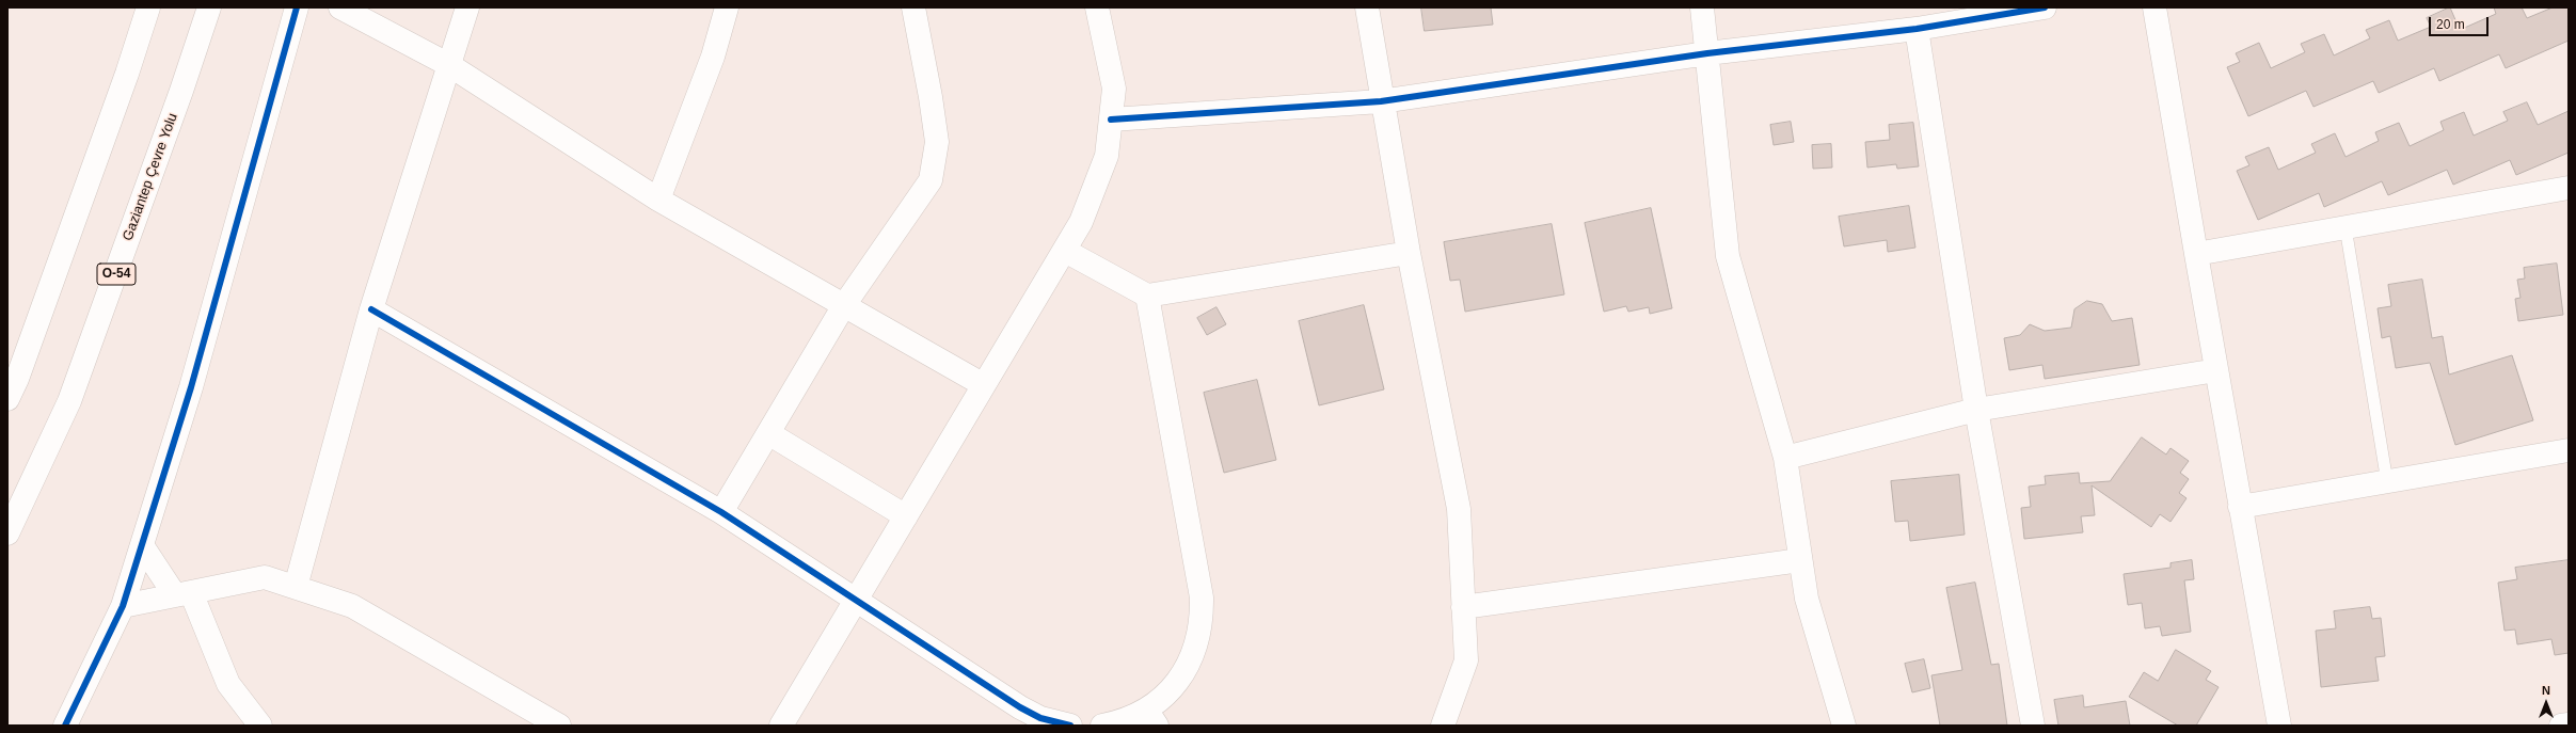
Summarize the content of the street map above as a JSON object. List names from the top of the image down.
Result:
{
  "streets": {
    "main road": ["Gaziantep Çevre Yolu", "O-54"]
  },
  "scale_bar": "20 m",
  "north": "top"
}
